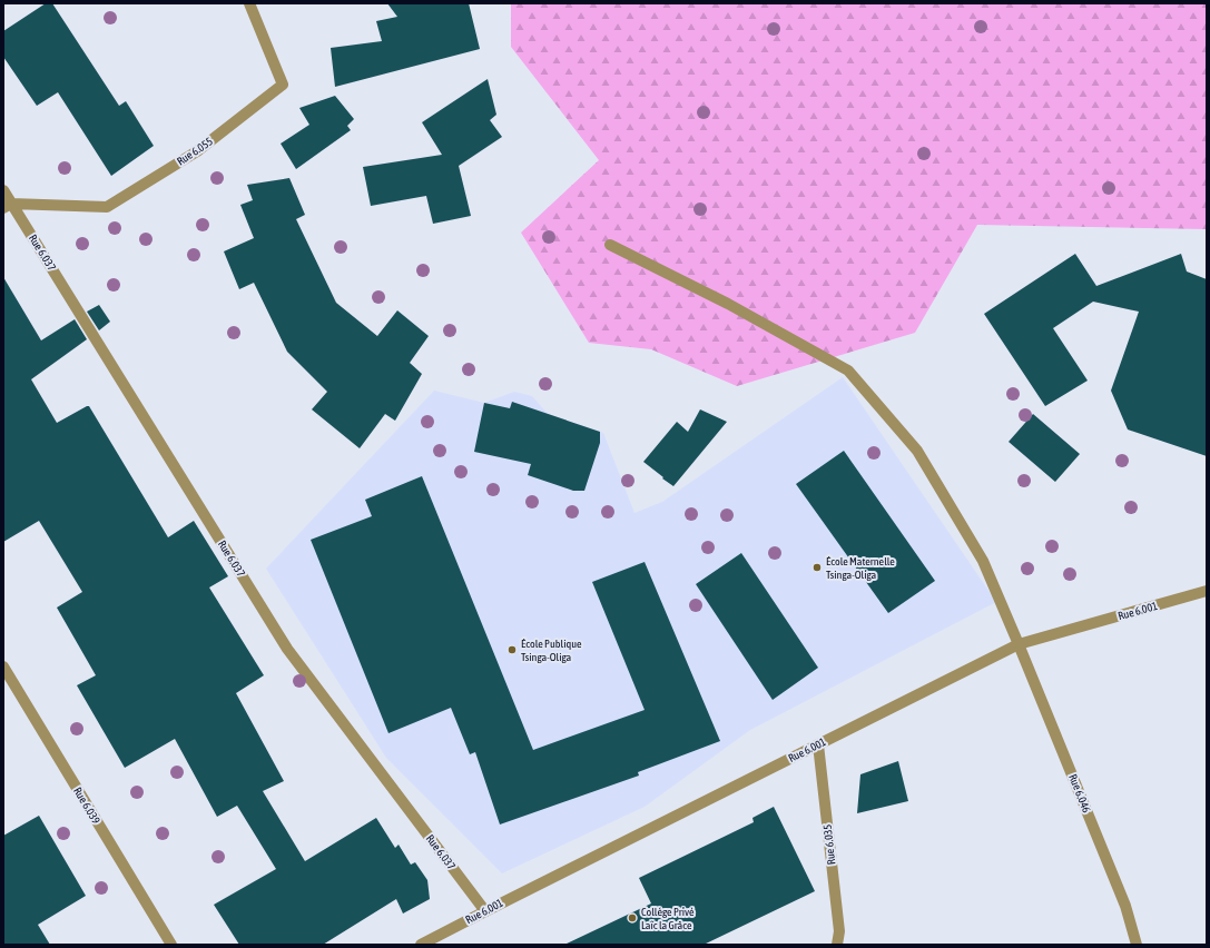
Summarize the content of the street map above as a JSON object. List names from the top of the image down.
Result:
{
  "streets": {
    "street": [
      "Rue 6.055",
      "Rue 6.037",
      "Rue 6.001",
      "Rue 6.046",
      "Rue 6.039",
      "Rue 6.035"
    ]
  },
  "crossings": [
    ["Rue 6.055", "Rue 6.037"],
    ["Rue 6.037", "Rue 6.001"],
    ["Rue 6.001", "Rue 6.046"],
    ["Rue 6.001", "Rue 6.035"]
  ],
  "places": ["École Maternelle Tsinga-Oliga", "École Publique Tsinga-Oliga", "Collège Privé Laïc la Grâce"]
}
